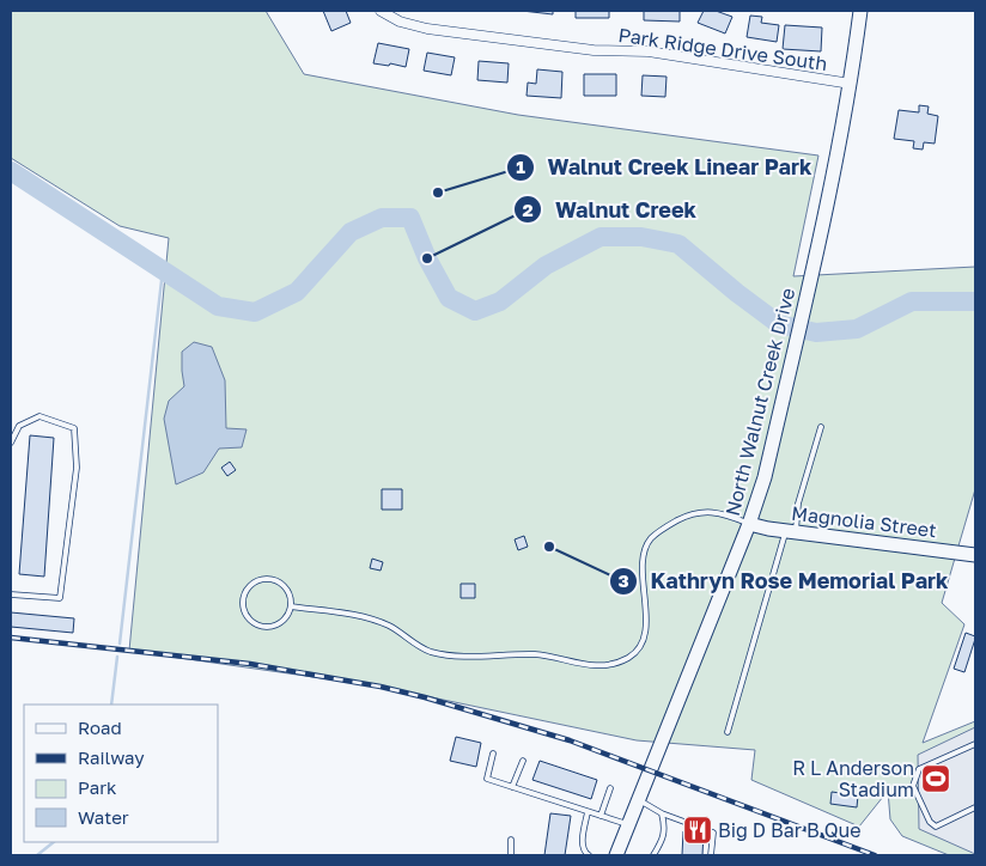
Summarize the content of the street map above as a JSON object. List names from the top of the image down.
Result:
{
  "streets": {
    "main road": ["North Walnut Creek Drive", "Magnolia Street"],
    "street": ["Park Ridge Drive South"]
  },
  "crossings": [
    ["Park Ridge Drive South", "North Walnut Creek Drive"],
    ["North Walnut Creek Drive", "Magnolia Street"]
  ],
  "places": {
    "other": ["Walnut Creek Linear Park", "Walnut Creek", "Kathryn Rose Memorial Park"],
    "sports": ["R L Anderson Stadium"],
    "restaurant": ["Big D Bar B Que"]
  },
  "legend": [
    "Road",
    "Railway",
    "Park",
    "Water"
  ]
}
